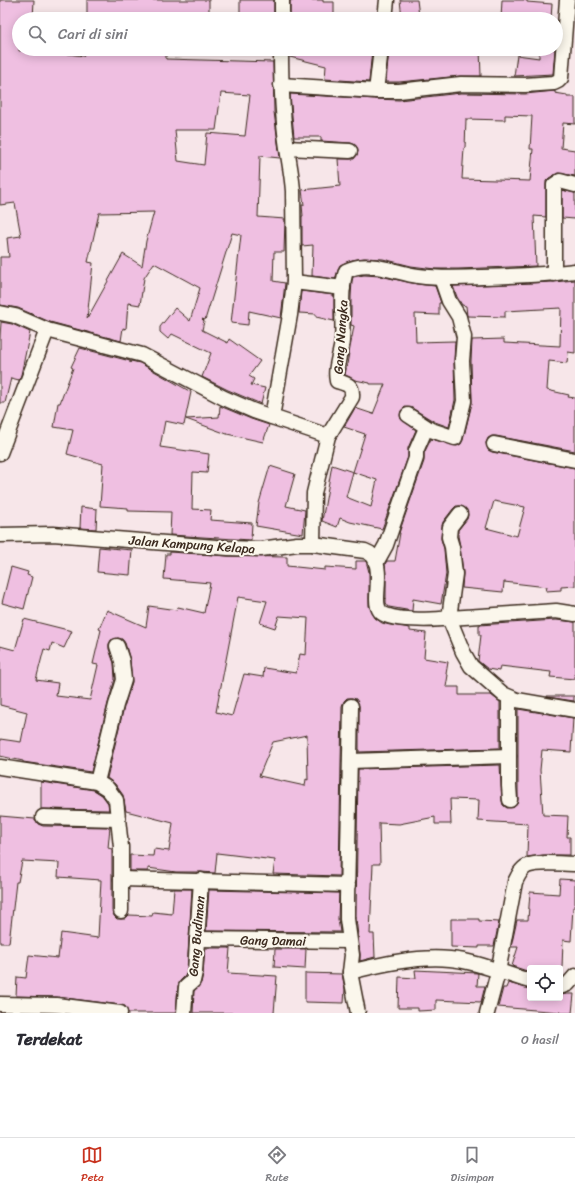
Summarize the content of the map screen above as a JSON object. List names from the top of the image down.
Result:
{
  "streets": {
    "street": [
      "Gang Nangka",
      "Jalan Kampung Kelapa",
      "Gang Budiman",
      "Gang Damai"
    ]
  },
  "crossings": [
    ["Gang Nangka", "Jalan Kampung Kelapa"],
    ["Gang Budiman", "Gang Damai"]
  ],
  "page": {
    "search": "Cari di sini",
    "heading": ["Terdekat", "0 hasil"],
    "nav": ["Peta", "Rute", "Disimpan"]
  }
}
